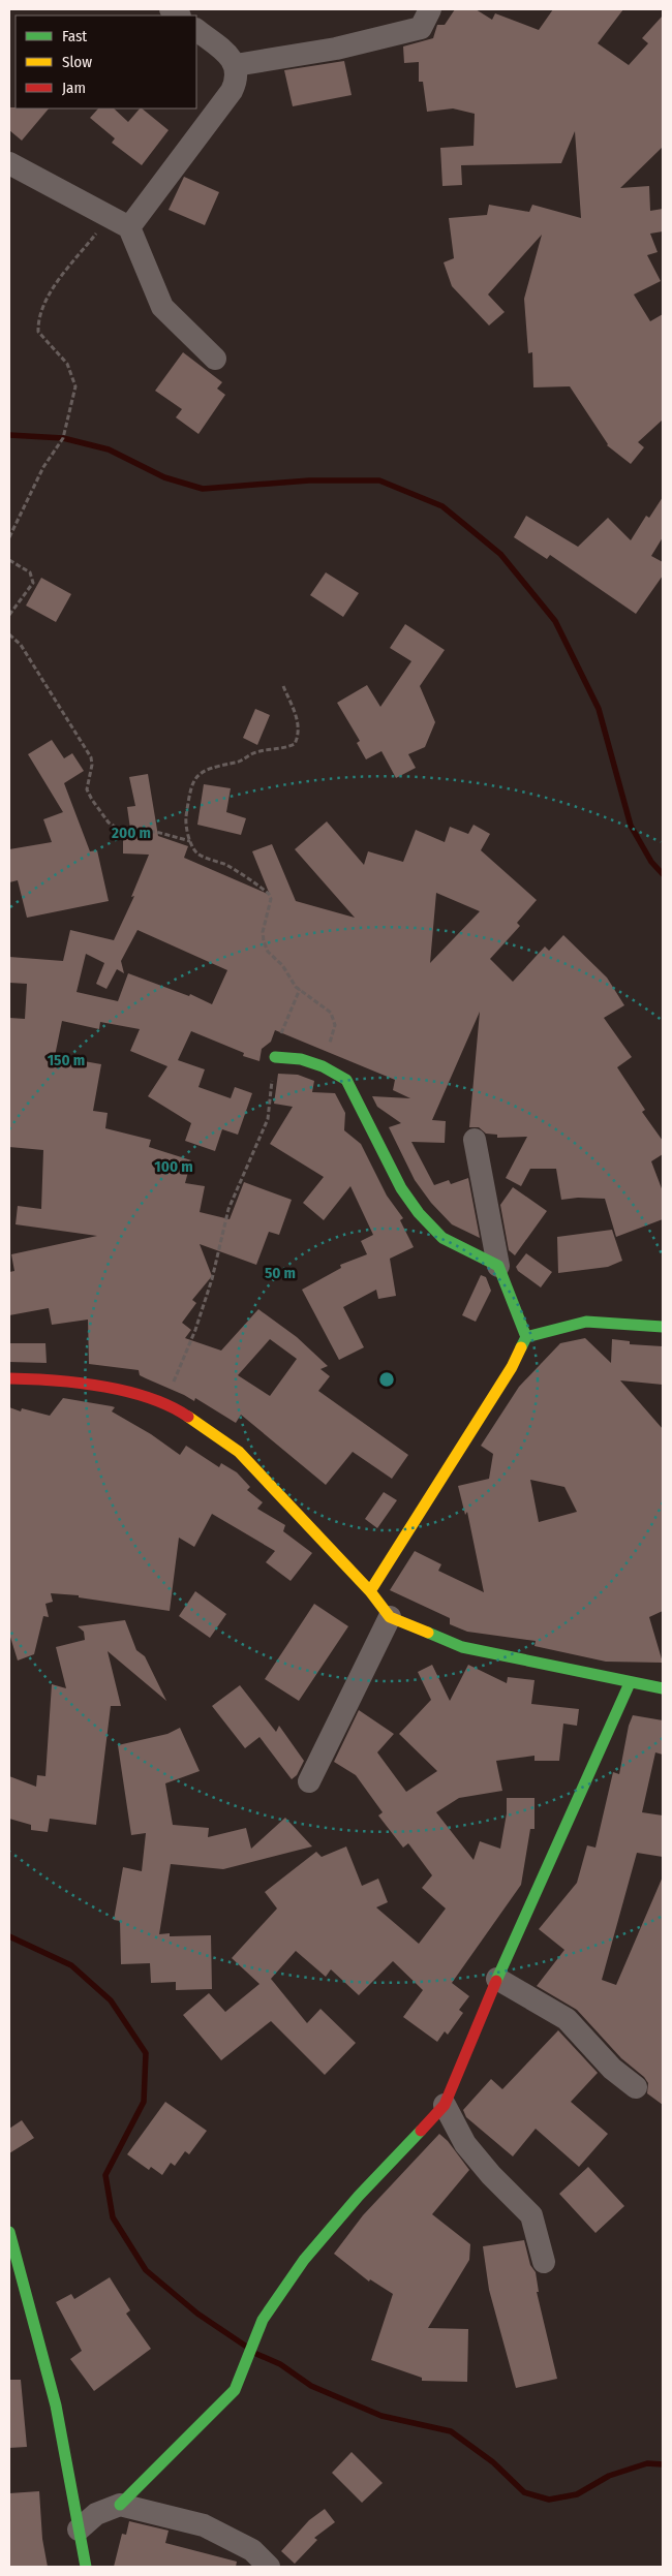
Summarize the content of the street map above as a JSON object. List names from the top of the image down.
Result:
{
  "legend": ["Fast", "Slow", "Jam"],
  "rings": [
    "200 m",
    "150 m",
    "100 m",
    "50 m"
  ]
}
